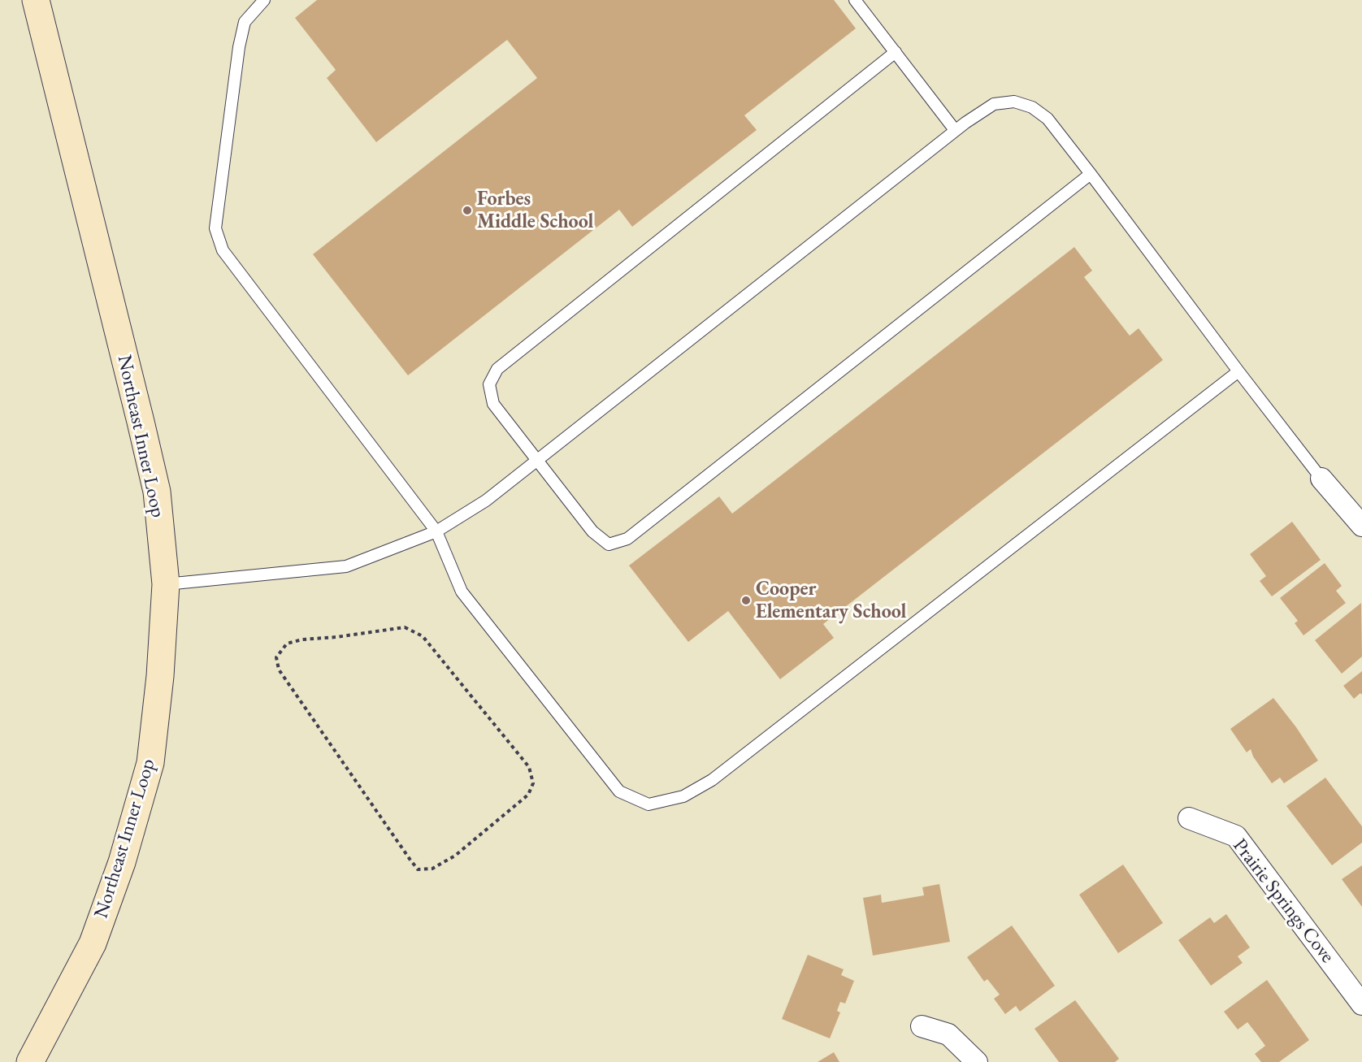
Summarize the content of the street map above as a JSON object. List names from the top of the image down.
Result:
{
  "streets": {
    "main road": ["Northeast Inner Loop"],
    "street": ["Prairie Springs Cove"]
  },
  "places": ["Forbes Middle School", "Cooper Elementary School"]
}
